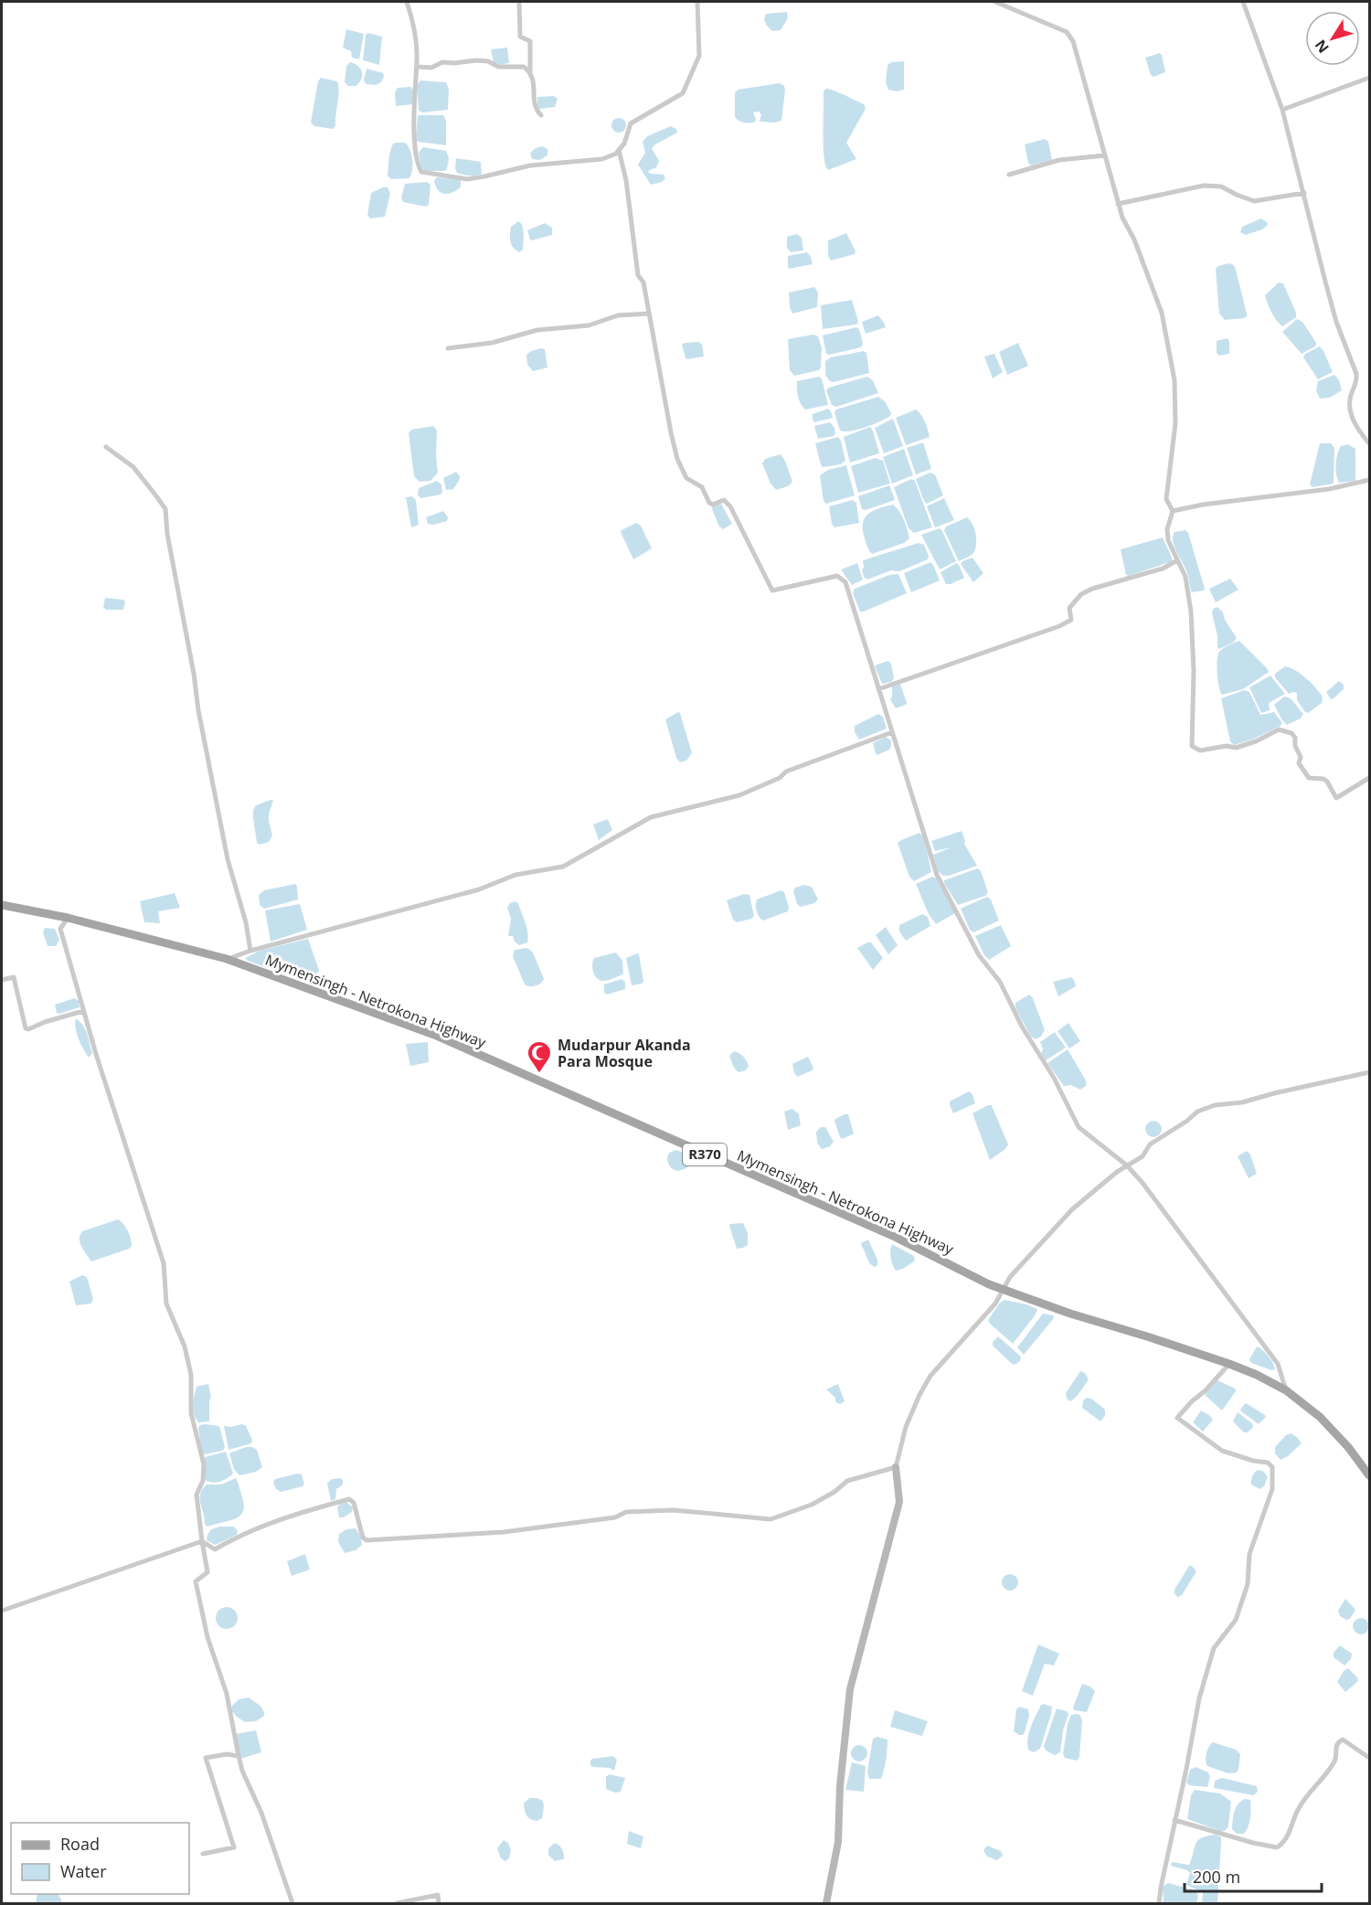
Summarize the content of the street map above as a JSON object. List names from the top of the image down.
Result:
{
  "streets": {
    "main road": ["Mymensingh - Netrokona Highway", "R370"]
  },
  "places": {
    "mosque": ["Mudarpur Akanda Para Mosque"]
  },
  "legend": ["Road", "Water"],
  "scale_bar": "200 m",
  "north": "bottom left"
}
